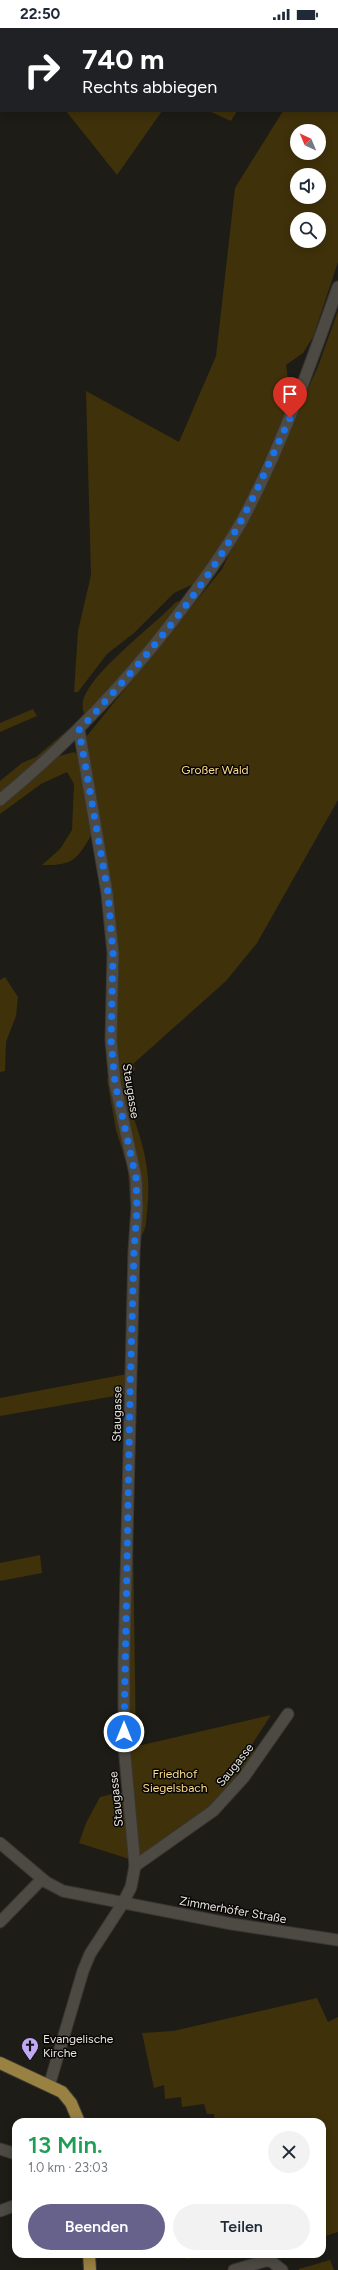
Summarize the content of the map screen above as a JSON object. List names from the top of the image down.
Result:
{
  "streets": {
    "street": ["Staugasse", "Saugasse", "Zimmerhöfer Straße"]
  },
  "crossings": [
    ["Staugasse", "Saugasse"],
    ["Staugasse", "Zimmerhöfer Straße"]
  ],
  "parks": ["Großer Wald", "Friedhof Siegelsbach"],
  "places": {
    "church": ["Evangelische Kirche"]
  },
  "north": "top left",
  "page": {
    "status": "22:50",
    "turn": ["740 m", "Rechts abbiegen"],
    "heading": ["13 Min.", "1.0 km · 23:03"],
    "buttons": ["Beenden", "Teilen"]
  }
}
